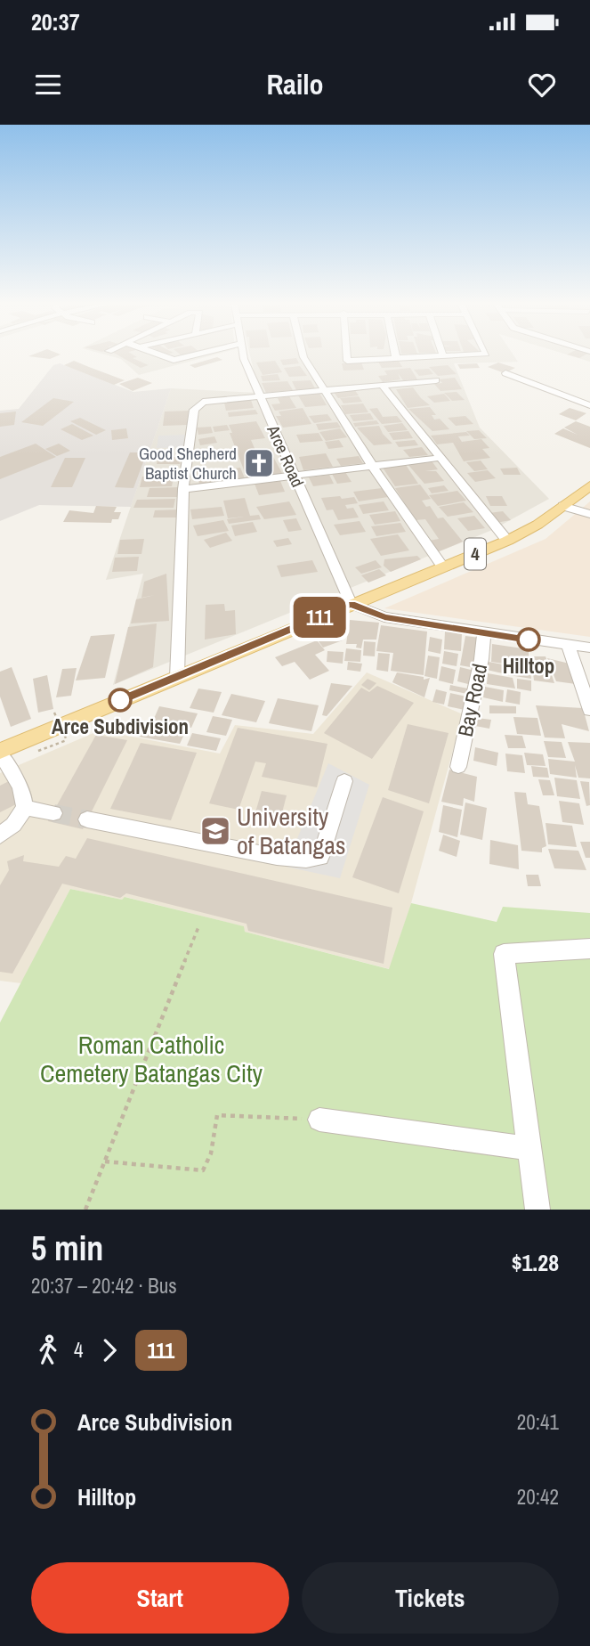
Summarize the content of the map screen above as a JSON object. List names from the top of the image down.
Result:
{
  "streets": {
    "main road": ["4"],
    "street": ["Arce Road", "Bay Road"]
  },
  "crossings": [
    ["Arce Road", "4"]
  ],
  "parks": ["Roman Catholic Cemetery Batangas City"],
  "places": {
    "church": ["Good Shepherd Baptist Church"],
    "other": ["Hilltop", "Arce Subdivision"],
    "school or university": ["University of Batangas"]
  },
  "lines": ["bus line 111"],
  "page": {
    "status": "20:37",
    "header": "Railo",
    "on_map": "111",
    "heading": ["5 min", "20:37 – 20:42 · Bus", "$1.28"],
    "legs": ["4", "111"],
    "list": [
      {
        "name": "Arce Subdivision",
        "value": "20:41"
      },
      {
        "name": "Hilltop",
        "value": "20:42"
      }
    ],
    "buttons": ["Start", "Tickets"]
  }
}
